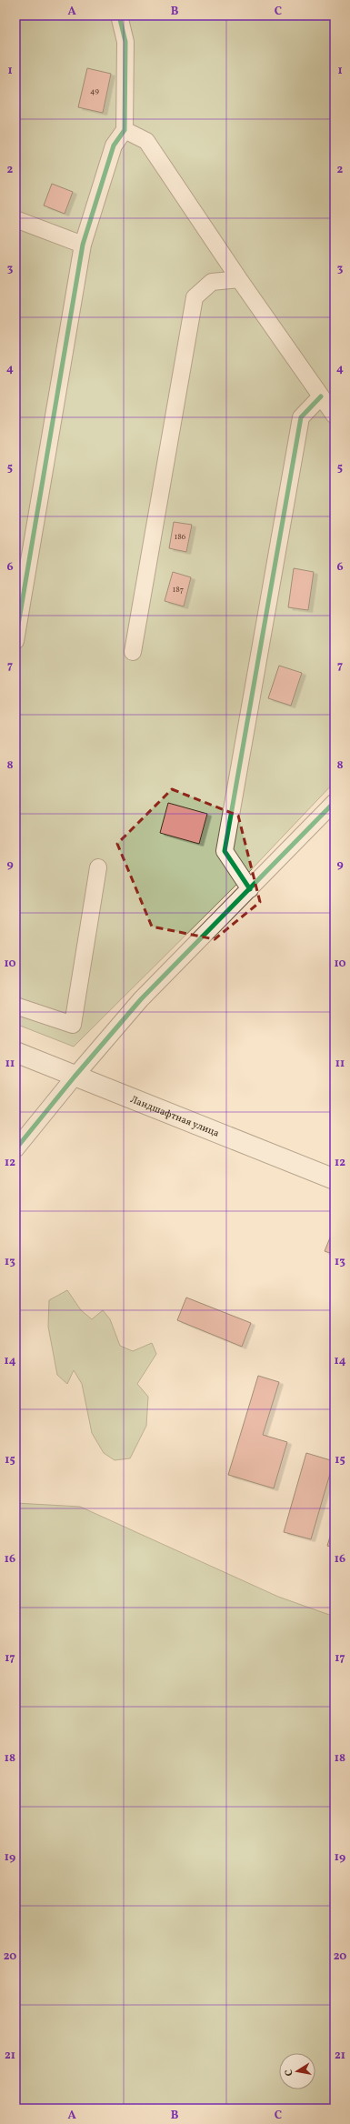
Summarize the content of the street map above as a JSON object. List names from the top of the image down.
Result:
{
  "streets": {
    "street": ["Ландшафтная улица"]
  },
  "house_numbers": ["49", "186", "187"],
  "north": "left",
  "grid": {
    "columns": ["A", "B", "C"],
    "rows": [
      "1",
      "2",
      "3",
      "4",
      "5",
      "6",
      "7",
      "8",
      "9",
      "10",
      "11",
      "12",
      "13",
      "14",
      "15",
      "16",
      "17",
      "18",
      "19",
      "20",
      "21"
    ]
  }
}
